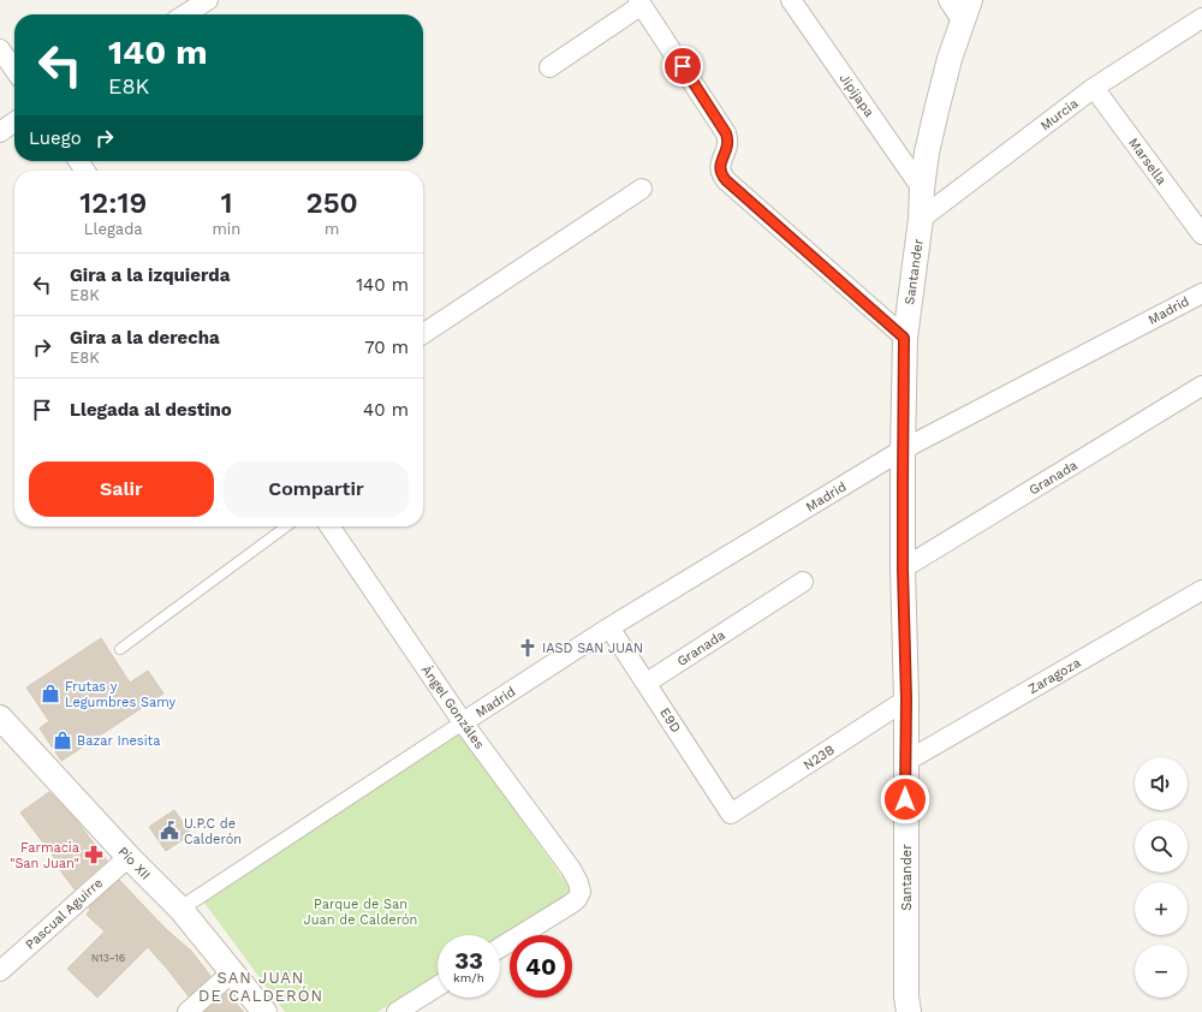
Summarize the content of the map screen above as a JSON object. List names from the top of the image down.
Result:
{
  "streets": {
    "street": [
      "Jipijapa",
      "Murcia",
      "Marsella",
      "Santander",
      "Madrid",
      "Granada",
      "Zaragoza",
      "Ángel Gonzáles",
      "E9D",
      "N23B",
      "Pío XII",
      "Pascual Aguirre"
    ]
  },
  "crossings": [
    ["Jipijapa", "Santander"],
    ["Murcia", "Marsella"],
    ["Murcia", "Santander"],
    ["Santander", "Madrid"],
    ["Santander", "Granada"],
    ["Santander", "Zaragoza"],
    ["Santander", "N23B"],
    ["Madrid", "Ángel Gonzáles"],
    ["Madrid", "E9D"],
    ["Granada", "E9D"],
    ["E9D", "N23B"],
    ["Pío XII", "Pascual Aguirre"]
  ],
  "districts": ["SAN JUAN DE CALDERÓN"],
  "parks": ["Parque de San Juan de Calderón"],
  "places": {
    "church": ["IASD SAN JUAN"],
    "shop": ["Frutas y Legumbres Samy", "Bazar Inesita"],
    "public building": ["U.P.C de Calderón"],
    "pharmacy": ["Farmacia \"San Juan\""]
  },
  "house_numbers": ["N13-16"],
  "page": {
    "turn": ["140 m", "E8K"],
    "then": "Luego",
    "eta": [
      "12:19",
      "Llegada",
      "1",
      "min",
      "250",
      "m"
    ],
    "list": [
      {
        "name": "Gira a la izquierda",
        "note": "E8K",
        "value": "140 m"
      },
      {
        "name": "Gira a la derecha",
        "note": "E8K",
        "value": "70 m"
      },
      {
        "name": "Llegada al destino",
        "value": "40 m"
      }
    ],
    "buttons": ["Salir", "Compartir"],
    "map_buttons": ["+", "−"],
    "speed": "33 km/h",
    "limit": "40"
  }
}
